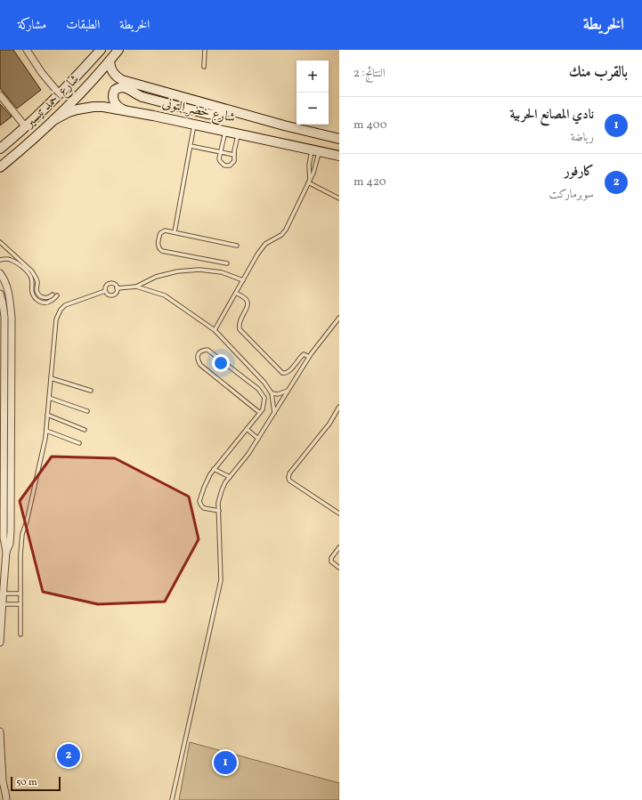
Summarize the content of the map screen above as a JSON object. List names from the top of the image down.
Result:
{
  "streets": {
    "main road": ["شارع احمد تيسير", "شارع خضر التونى"]
  },
  "crossings": [
    ["شارع احمد تيسير", "شارع خضر التونى"]
  ],
  "scale_bar": "50 m",
  "page": {
    "header": "الخريطة",
    "nav": ["الخريطة", "الطبقات", "مشاركة"],
    "heading": ["بالقرب منك", "النتائج: 2"],
    "map_buttons": ["+", "−"],
    "list": [
      {
        "mark": "1",
        "name": "نادي المصانع الحربية",
        "note": "رياضة",
        "value": "400 m"
      },
      {
        "mark": "2",
        "name": "كارفور",
        "note": "سوبرماركت",
        "value": "420 m"
      }
    ],
    "pins": ["2", "1"],
    "scale": "50 m"
  }
}
